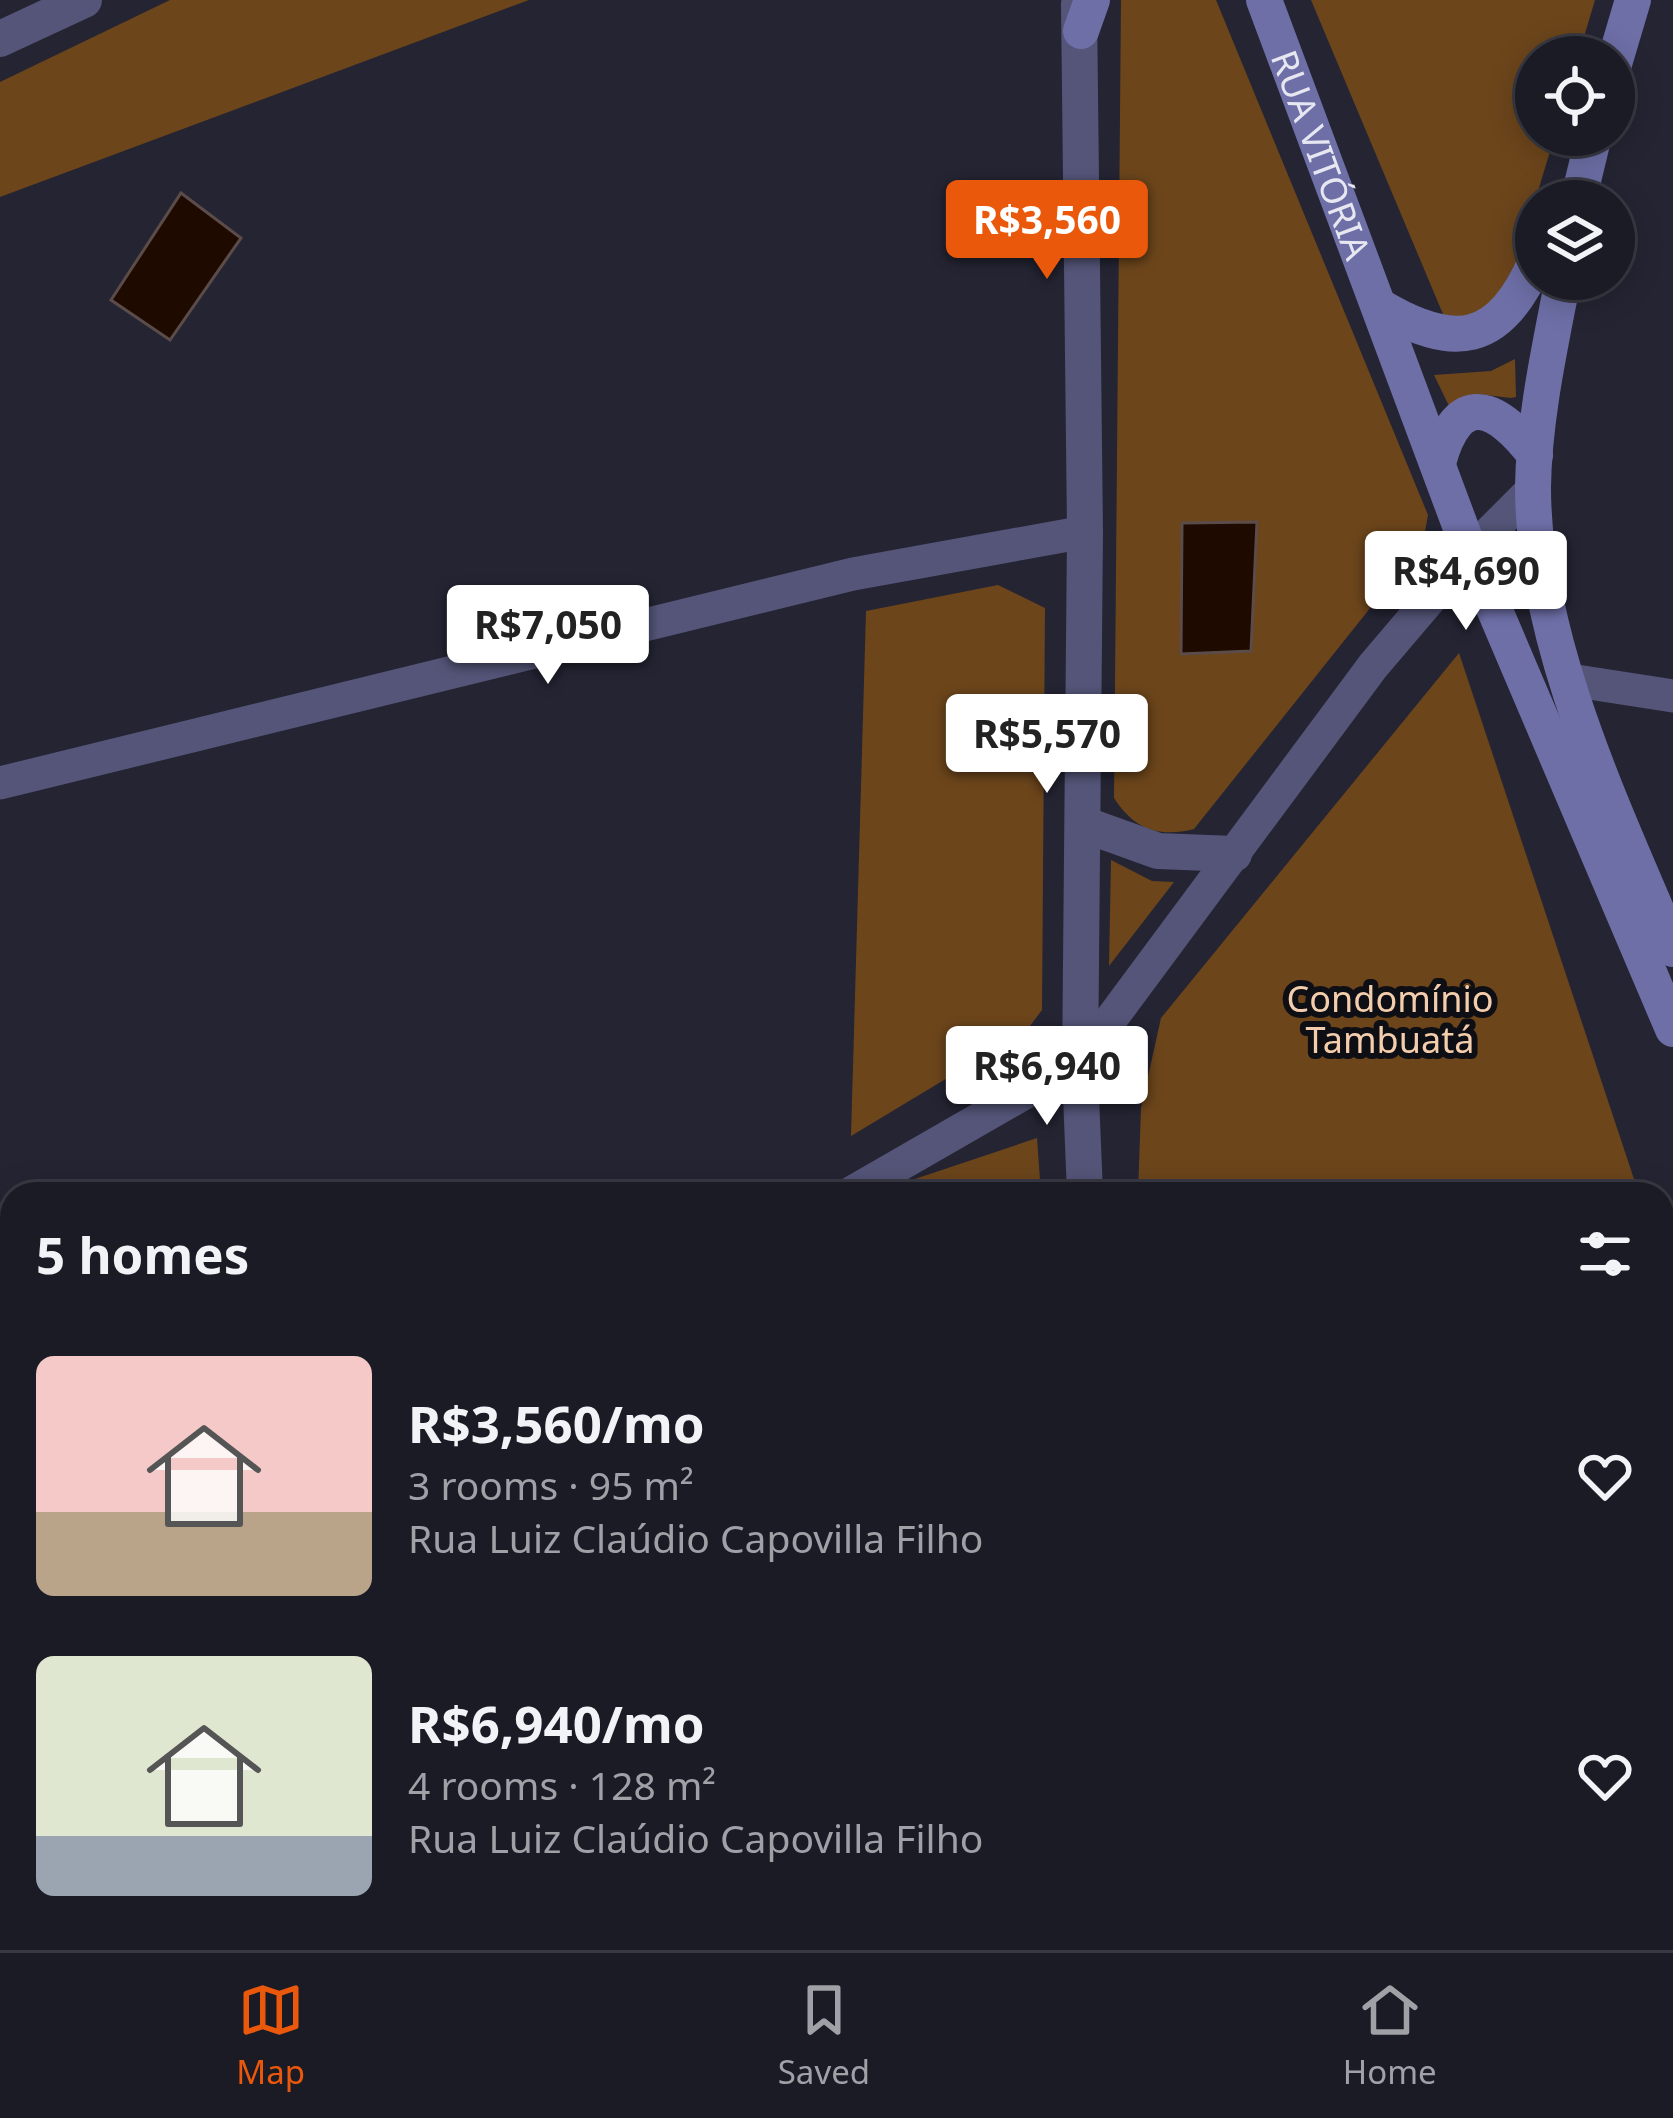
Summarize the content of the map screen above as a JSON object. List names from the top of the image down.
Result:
{
  "streets": {
    "main road": ["RUA VITÓRIA"]
  },
  "parks": ["Condomínio Tambuatá"],
  "page": {
    "price": [
      "R$3,560",
      "R$4,690",
      "R$7,050",
      "R$5,570",
      "R$6,940"
    ],
    "heading": "5 homes",
    "list": [
      {
        "name": "R$3,560/mo",
        "note": "3 rooms · 95 m² · Rua Luiz Claúdio Capovilla Filho"
      },
      {
        "name": "R$6,940/mo",
        "note": "4 rooms · 128 m² · Rua Luiz Claúdio Capovilla Filho"
      }
    ],
    "tabs": ["Map", "Saved", "Home"]
  }
}
